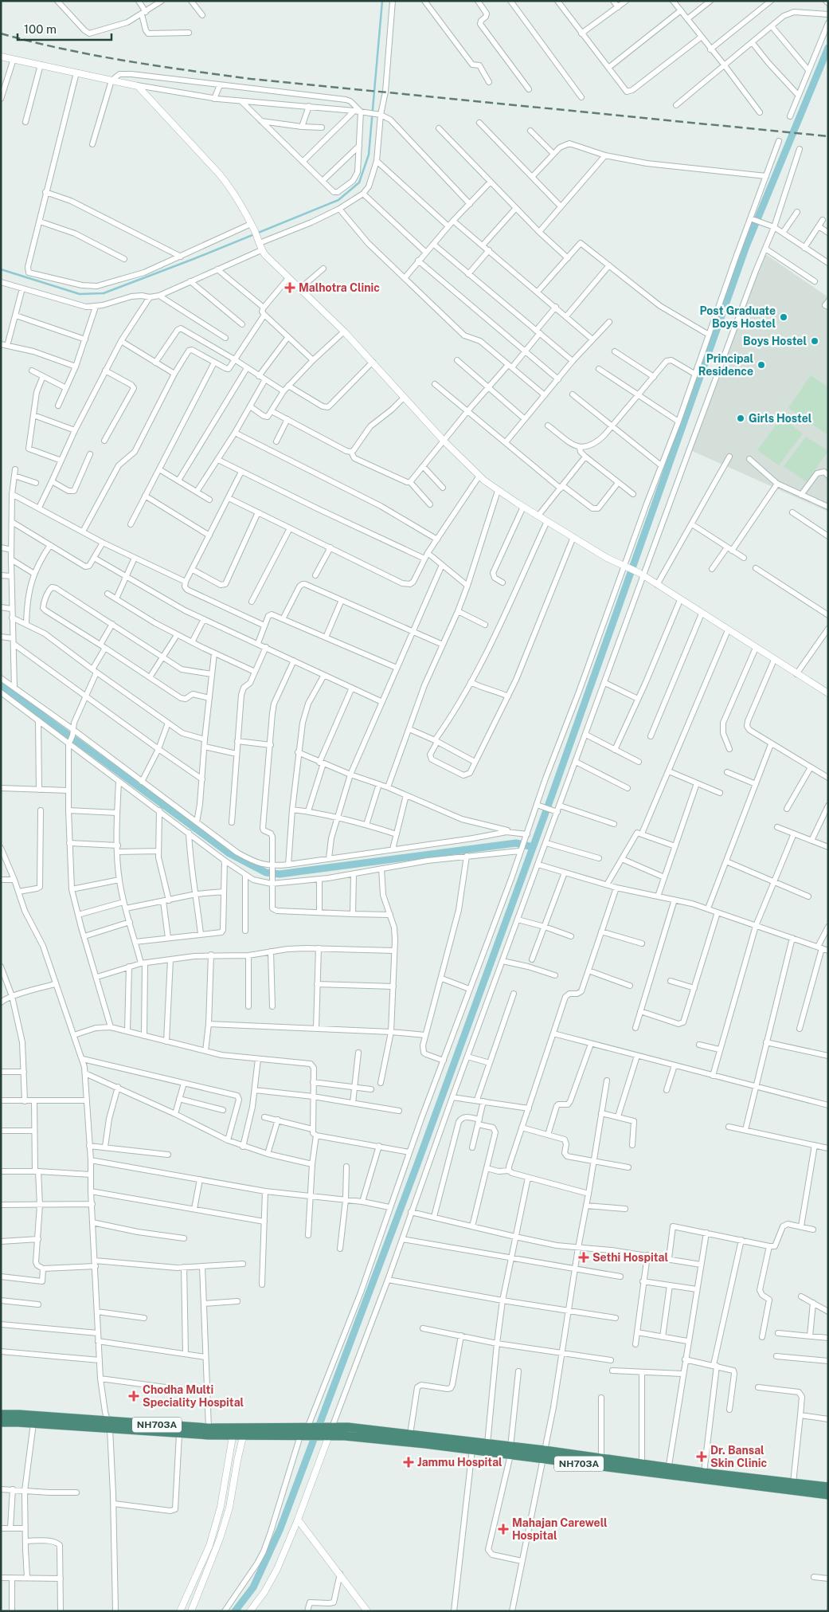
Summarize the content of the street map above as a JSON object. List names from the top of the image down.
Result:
{
  "streets": {
    "highway": ["NH703A"]
  },
  "places": {
    "health": [
      "Malhotra Clinic",
      "Sethi Hospital",
      "Chodha Multi Speciality Hospital",
      "Dr. Bansal Skin Clinic",
      "Jammu Hospital",
      "Mahajan Carewell Hospital"
    ],
    "other": [
      "Post Graduate Boys Hostel",
      "Boys Hostel",
      "Principal Residence",
      "Girls Hostel"
    ]
  },
  "scale_bar": "100 m"
}
